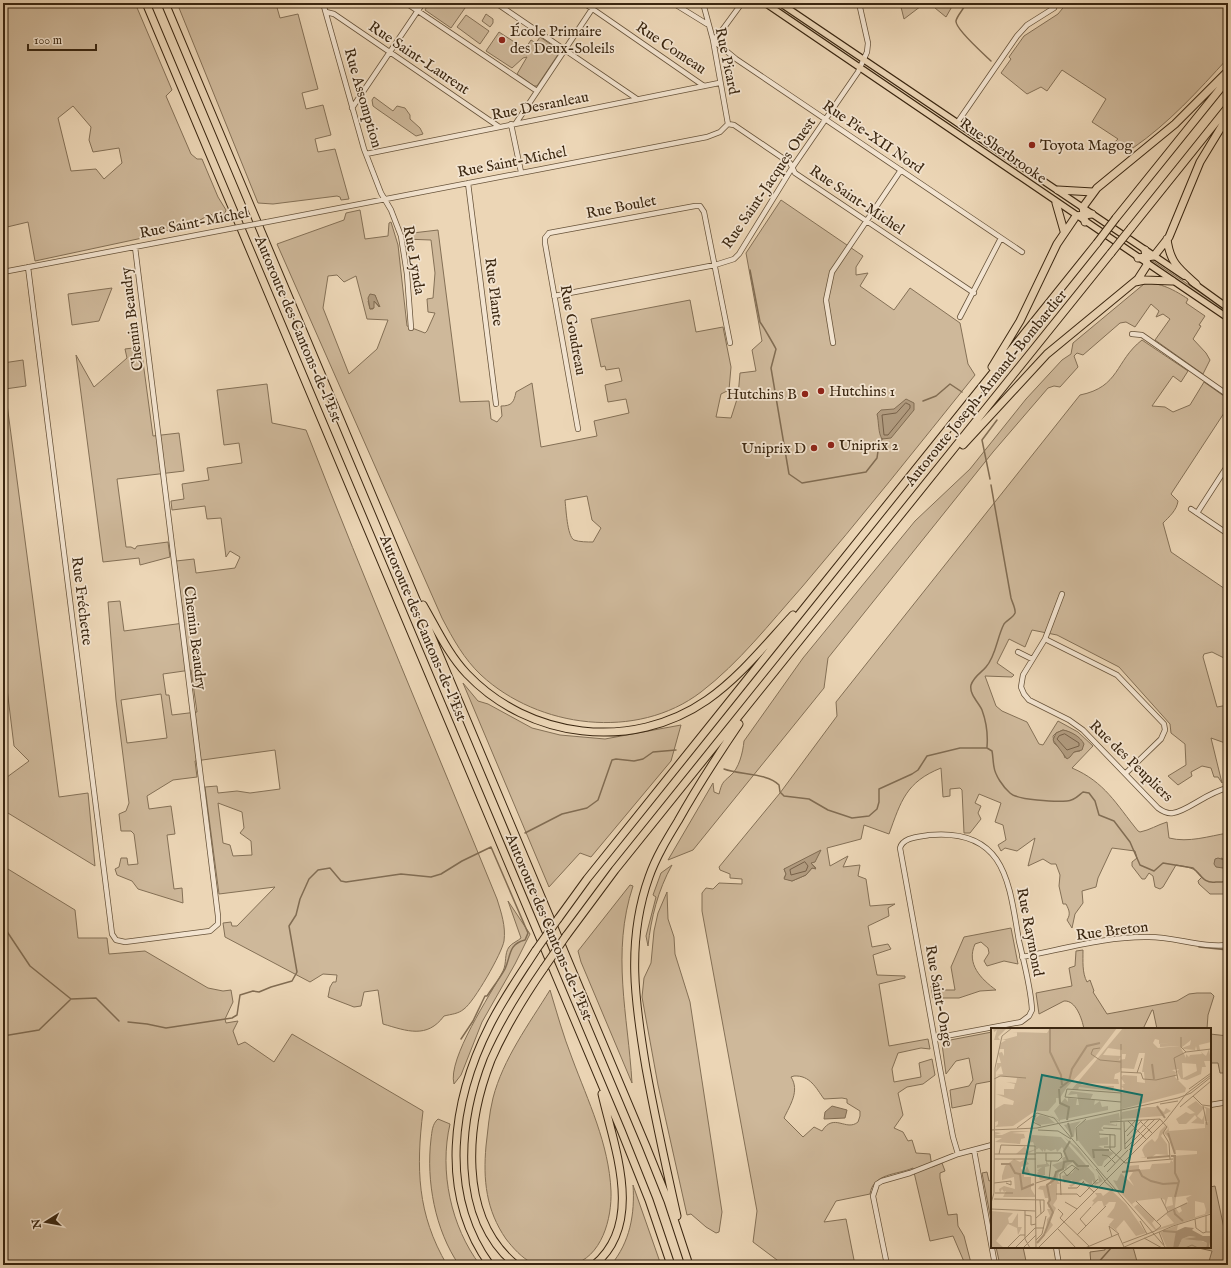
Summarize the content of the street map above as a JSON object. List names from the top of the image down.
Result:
{
  "streets": {
    "highway": ["Autoroute des Cantons-de-l'Est", "Autoroute Joseph-Armand-Bombardier"],
    "main road": ["Rue Sherbrooke"],
    "street": [
      "Rue Comeau",
      "Rue Saint-Laurent",
      "Rue Picard",
      "Rue Assomption",
      "Rue Desranleau",
      "Rue Pie-XII Nord",
      "Rue Saint-Michel",
      "Rue Saint-Jacques Ouest",
      "Rue Boulet",
      "Rue Lynda",
      "Rue Plante",
      "Chemin Beaudry",
      "Rue Goudreau",
      "Rue Fréchette",
      "Rue des Peupliers",
      "Rue Breton",
      "Rue Raymond",
      "Rue Saint-Onge"
    ]
  },
  "crossings": [
    ["Rue Comeau", "Rue Desranleau"],
    ["Rue Saint-Laurent", "Rue Assomption"],
    ["Rue Saint-Laurent", "Rue Desranleau"],
    ["Rue Picard", "Rue Desranleau"],
    ["Rue Picard", "Rue Pie-XII Nord"],
    ["Rue Picard", "Rue Saint-Michel"],
    ["Rue Assomption", "Rue Desranleau"],
    ["Rue Assomption", "Rue Saint-Michel"],
    ["Rue Assomption", "Rue Lynda"],
    ["Rue Pie-XII Nord", "Rue Saint-Jacques Ouest"],
    ["Rue Sherbrooke", "Rue Saint-Jacques Ouest"],
    ["Rue Saint-Michel", "Rue Saint-Jacques Ouest"],
    ["Rue Saint-Michel", "Rue Lynda"],
    ["Rue Saint-Michel", "Rue Plante"],
    ["Rue Saint-Michel", "Chemin Beaudry"],
    ["Rue Saint-Michel", "Rue Fréchette"],
    ["Rue Saint-Jacques Ouest", "Rue Boulet"],
    ["Rue Saint-Jacques Ouest", "Rue Goudreau"],
    ["Rue Boulet", "Rue Goudreau"],
    ["Chemin Beaudry", "Rue Fréchette"],
    ["Rue Breton", "Rue Raymond"],
    ["Rue Raymond", "Rue Saint-Onge"]
  ],
  "places": [
    "École Primaire des Deux-Soleils",
    "Toyota Magog",
    "Hutchins 1",
    "Hutchins B",
    "Uniprix 2",
    "Uniprix D"
  ],
  "scale_bar": "100 m",
  "north": "left"
}
